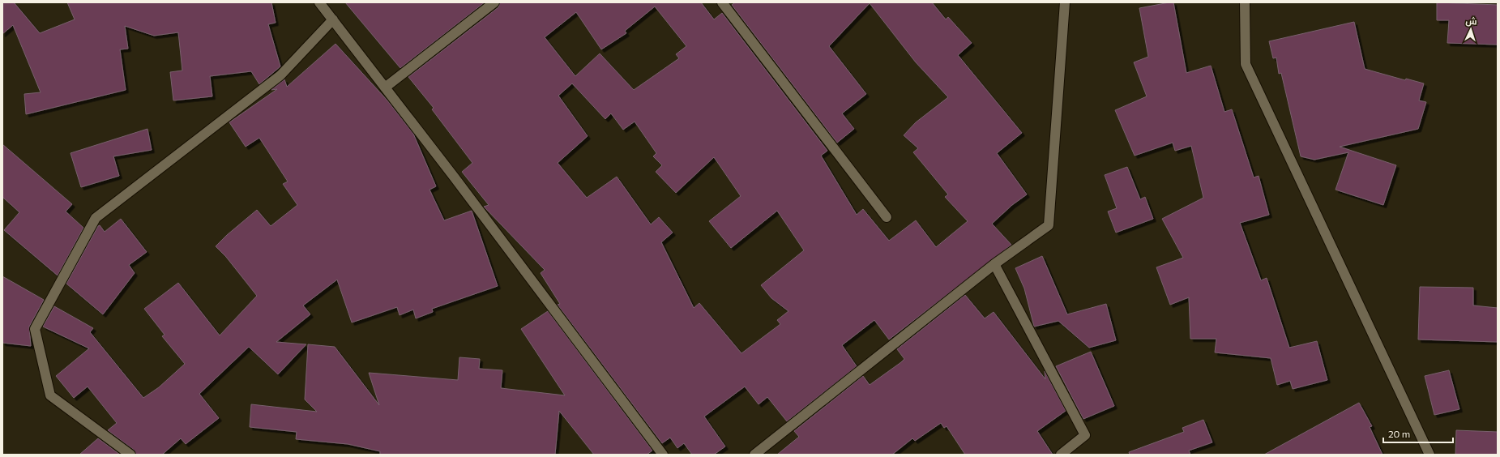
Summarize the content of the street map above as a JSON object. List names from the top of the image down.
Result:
{
  "scale_bar": "20 m",
  "north": "top"
}
